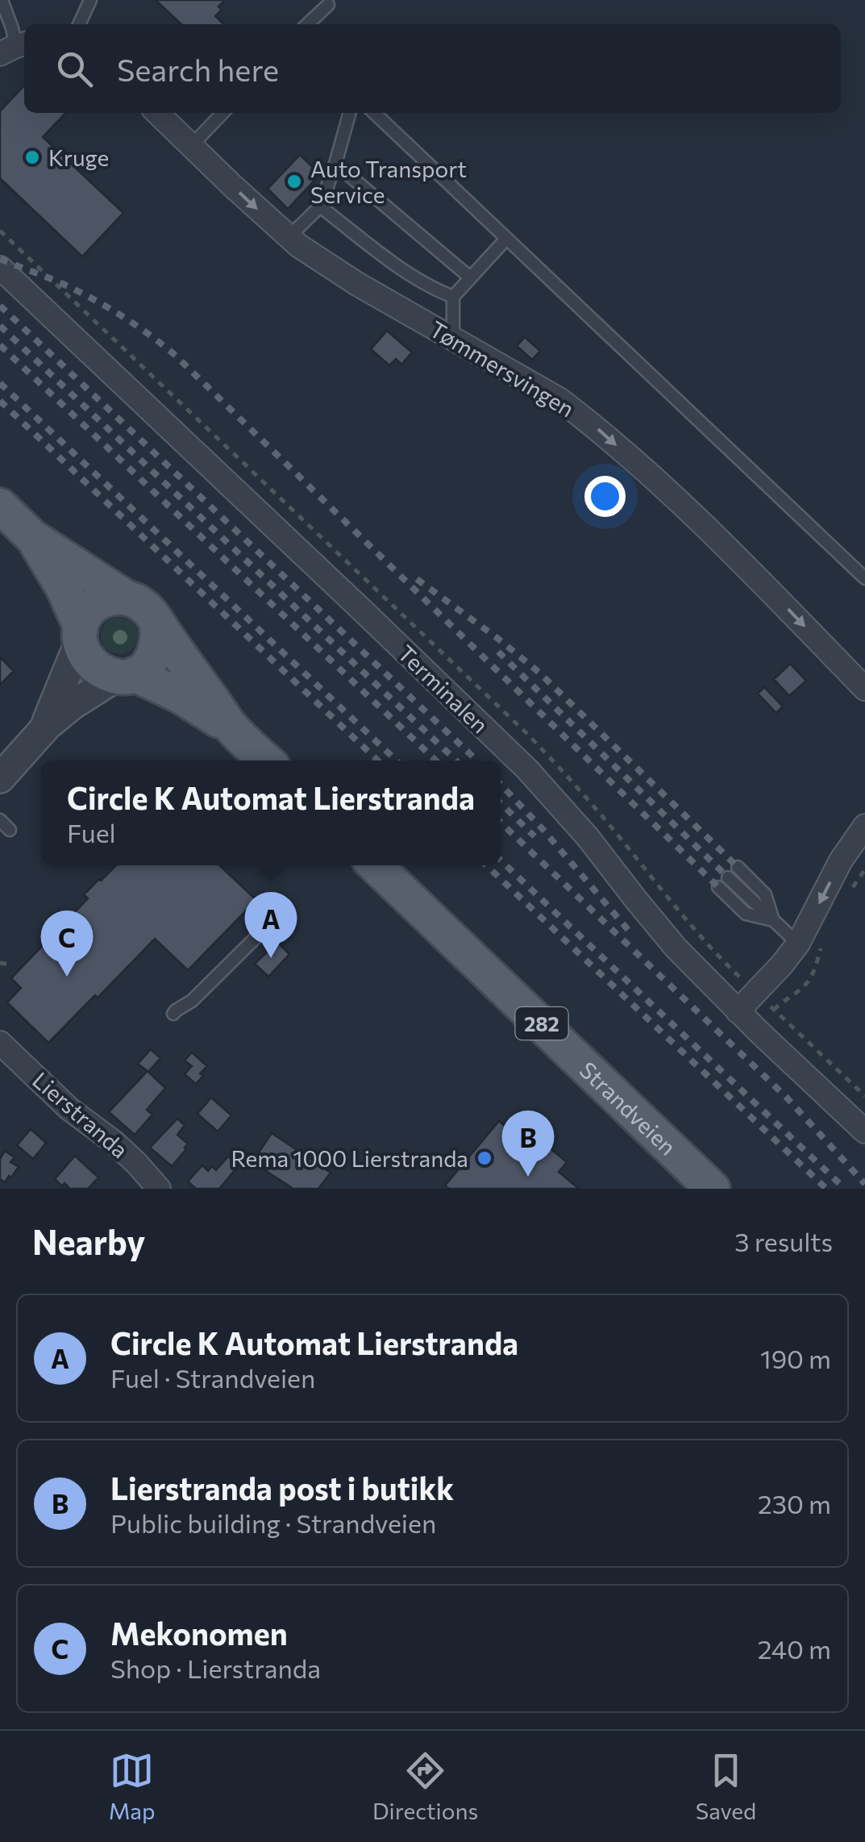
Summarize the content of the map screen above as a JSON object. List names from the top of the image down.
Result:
{
  "streets": {
    "main road": ["282", "Strandveien"],
    "street": ["Tømmersvingen", "Terminalen", "Lierstranda"]
  },
  "one_way": ["Tømmersvingen"],
  "places": ["Kruge", "Auto Transport Service", "Rema 1000 Lierstranda"],
  "page": {
    "search": "Search here",
    "popup": ["Circle K Automat Lierstranda", "Fuel"],
    "pins": ["A", "C", "B"],
    "heading": ["Nearby", "3 results"],
    "list": [
      {
        "mark": "A",
        "name": "Circle K Automat Lierstranda",
        "note": "Fuel · Strandveien",
        "value": "190 m"
      },
      {
        "mark": "B",
        "name": "Lierstranda post i butikk",
        "note": "Public building · Strandveien",
        "value": "230 m"
      },
      {
        "mark": "C",
        "name": "Mekonomen",
        "note": "Shop · Lierstranda",
        "value": "240 m"
      }
    ],
    "nav": ["Map", "Directions", "Saved"]
  }
}
